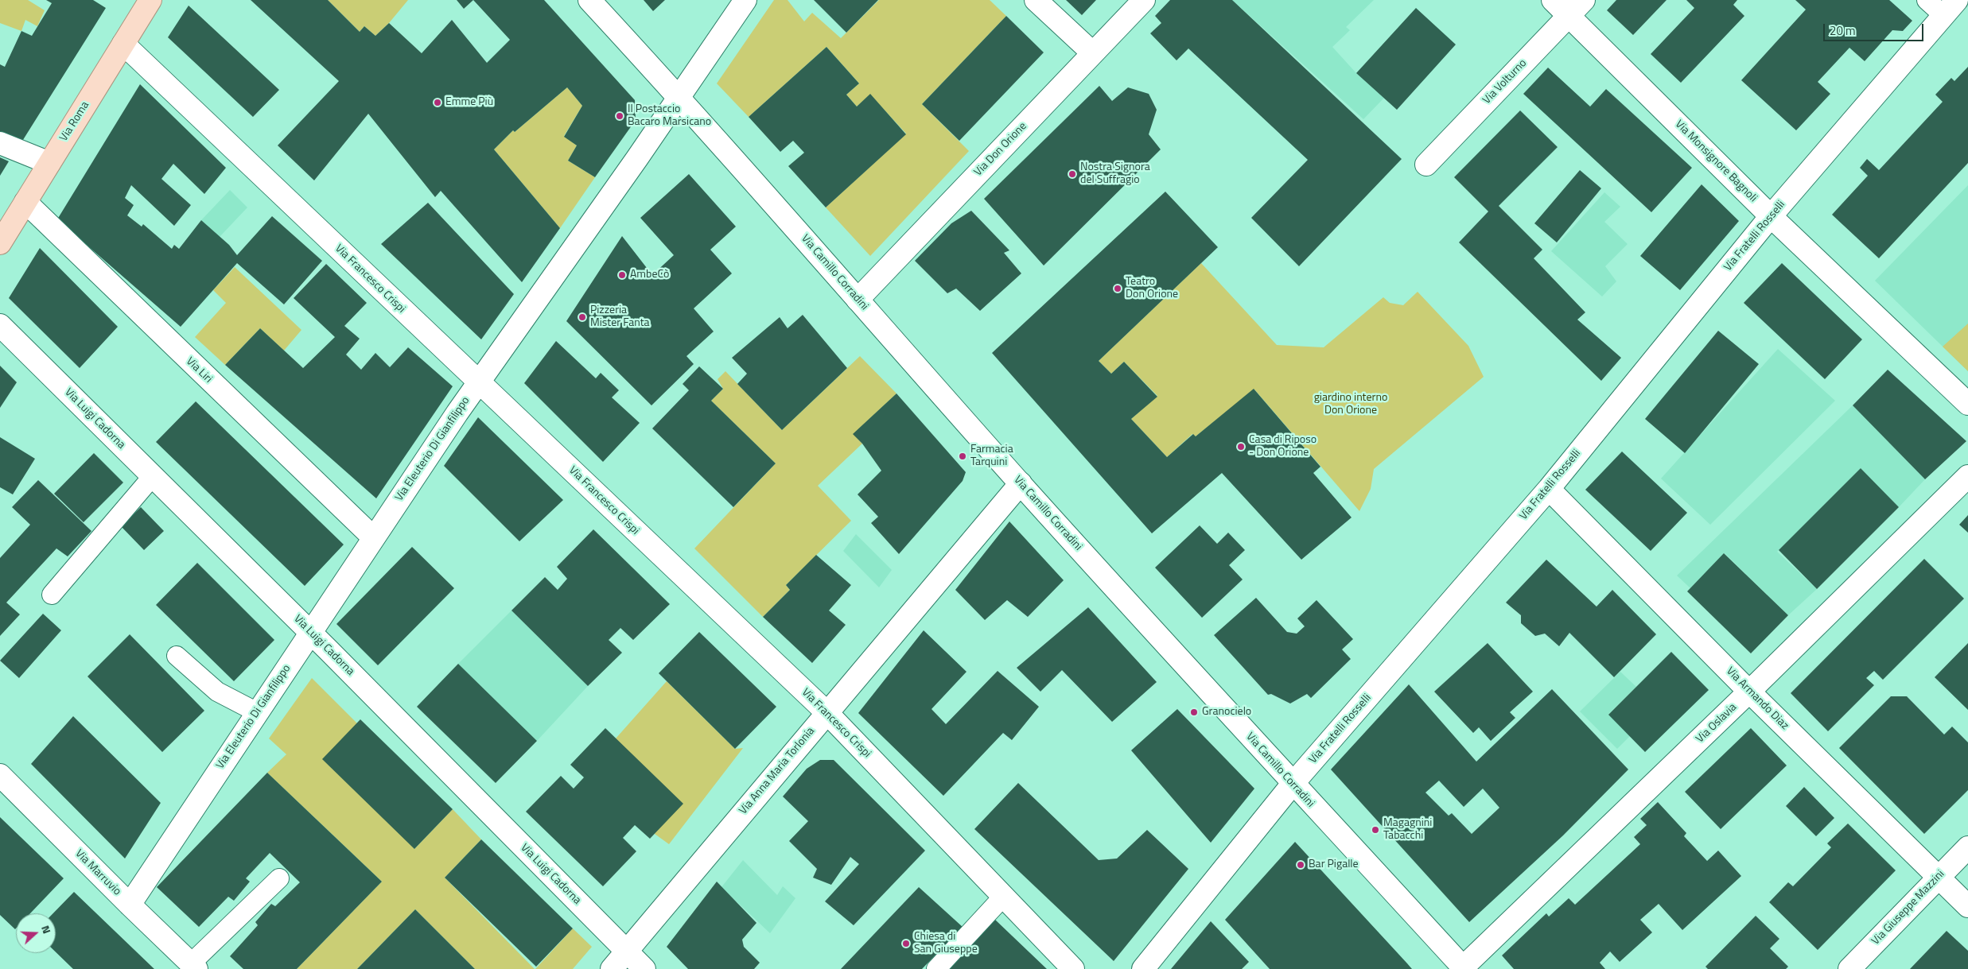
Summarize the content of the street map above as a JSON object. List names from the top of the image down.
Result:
{
  "streets": {
    "main road": ["Via Roma"],
    "street": [
      "Via Volturno",
      "Via Don Orione",
      "Via Monsignore Bagnoli",
      "Via Fratelli Rosselli",
      "Via Camillo Corradini",
      "Via Francesco Crispi",
      "Via Liri",
      "Via Luigi Cadorna",
      "Via Eleuterio Di Gianfilippo",
      "Via Armando Diaz",
      "Via Oslavia",
      "Via Anna Maria Torlonia",
      "Via Marruvio",
      "Via Giuseppe Mazzini"
    ]
  },
  "crossings": [
    ["Via Volturno", "Via Monsignore Bagnoli"],
    ["Via Roma", "Via Francesco Crispi"],
    ["Via Roma", "Via Liri"],
    ["Via Don Orione", "Via Camillo Corradini"],
    ["Via Monsignore Bagnoli", "Via Fratelli Rosselli"],
    ["Via Fratelli Rosselli", "Via Camillo Corradini"],
    ["Via Fratelli Rosselli", "Via Armando Diaz"],
    ["Via Camillo Corradini", "Via Eleuterio Di Gianfilippo"],
    ["Via Camillo Corradini", "Via Oslavia"],
    ["Via Camillo Corradini", "Via Anna Maria Torlonia"],
    ["Via Francesco Crispi", "Via Eleuterio Di Gianfilippo"],
    ["Via Francesco Crispi", "Via Anna Maria Torlonia"],
    ["Via Liri", "Via Eleuterio Di Gianfilippo"],
    ["Via Luigi Cadorna", "Via Eleuterio Di Gianfilippo"],
    ["Via Luigi Cadorna", "Via Anna Maria Torlonia"],
    ["Via Eleuterio Di Gianfilippo", "Via Marruvio"],
    ["Via Armando Diaz", "Via Oslavia"],
    ["Via Armando Diaz", "Via Giuseppe Mazzini"]
  ],
  "parks": ["giardino interno Don Orione"],
  "places": [
    "Emme Più",
    "Il Postaccio Bacaro Marsicano",
    "Nostra Signora del Suffragio",
    "AmbeCò",
    "Teatro Don Orione",
    "Pizzeria Mister Fanta",
    "Casa di Riposo - Don Orione",
    "Farmacia Tarquini",
    "Granocielo",
    "Magagnini Tabacchi",
    "Bar Pigalle",
    "Chiesa di San Giuseppe"
  ],
  "scale_bar": "20 m",
  "north": "right"
}
